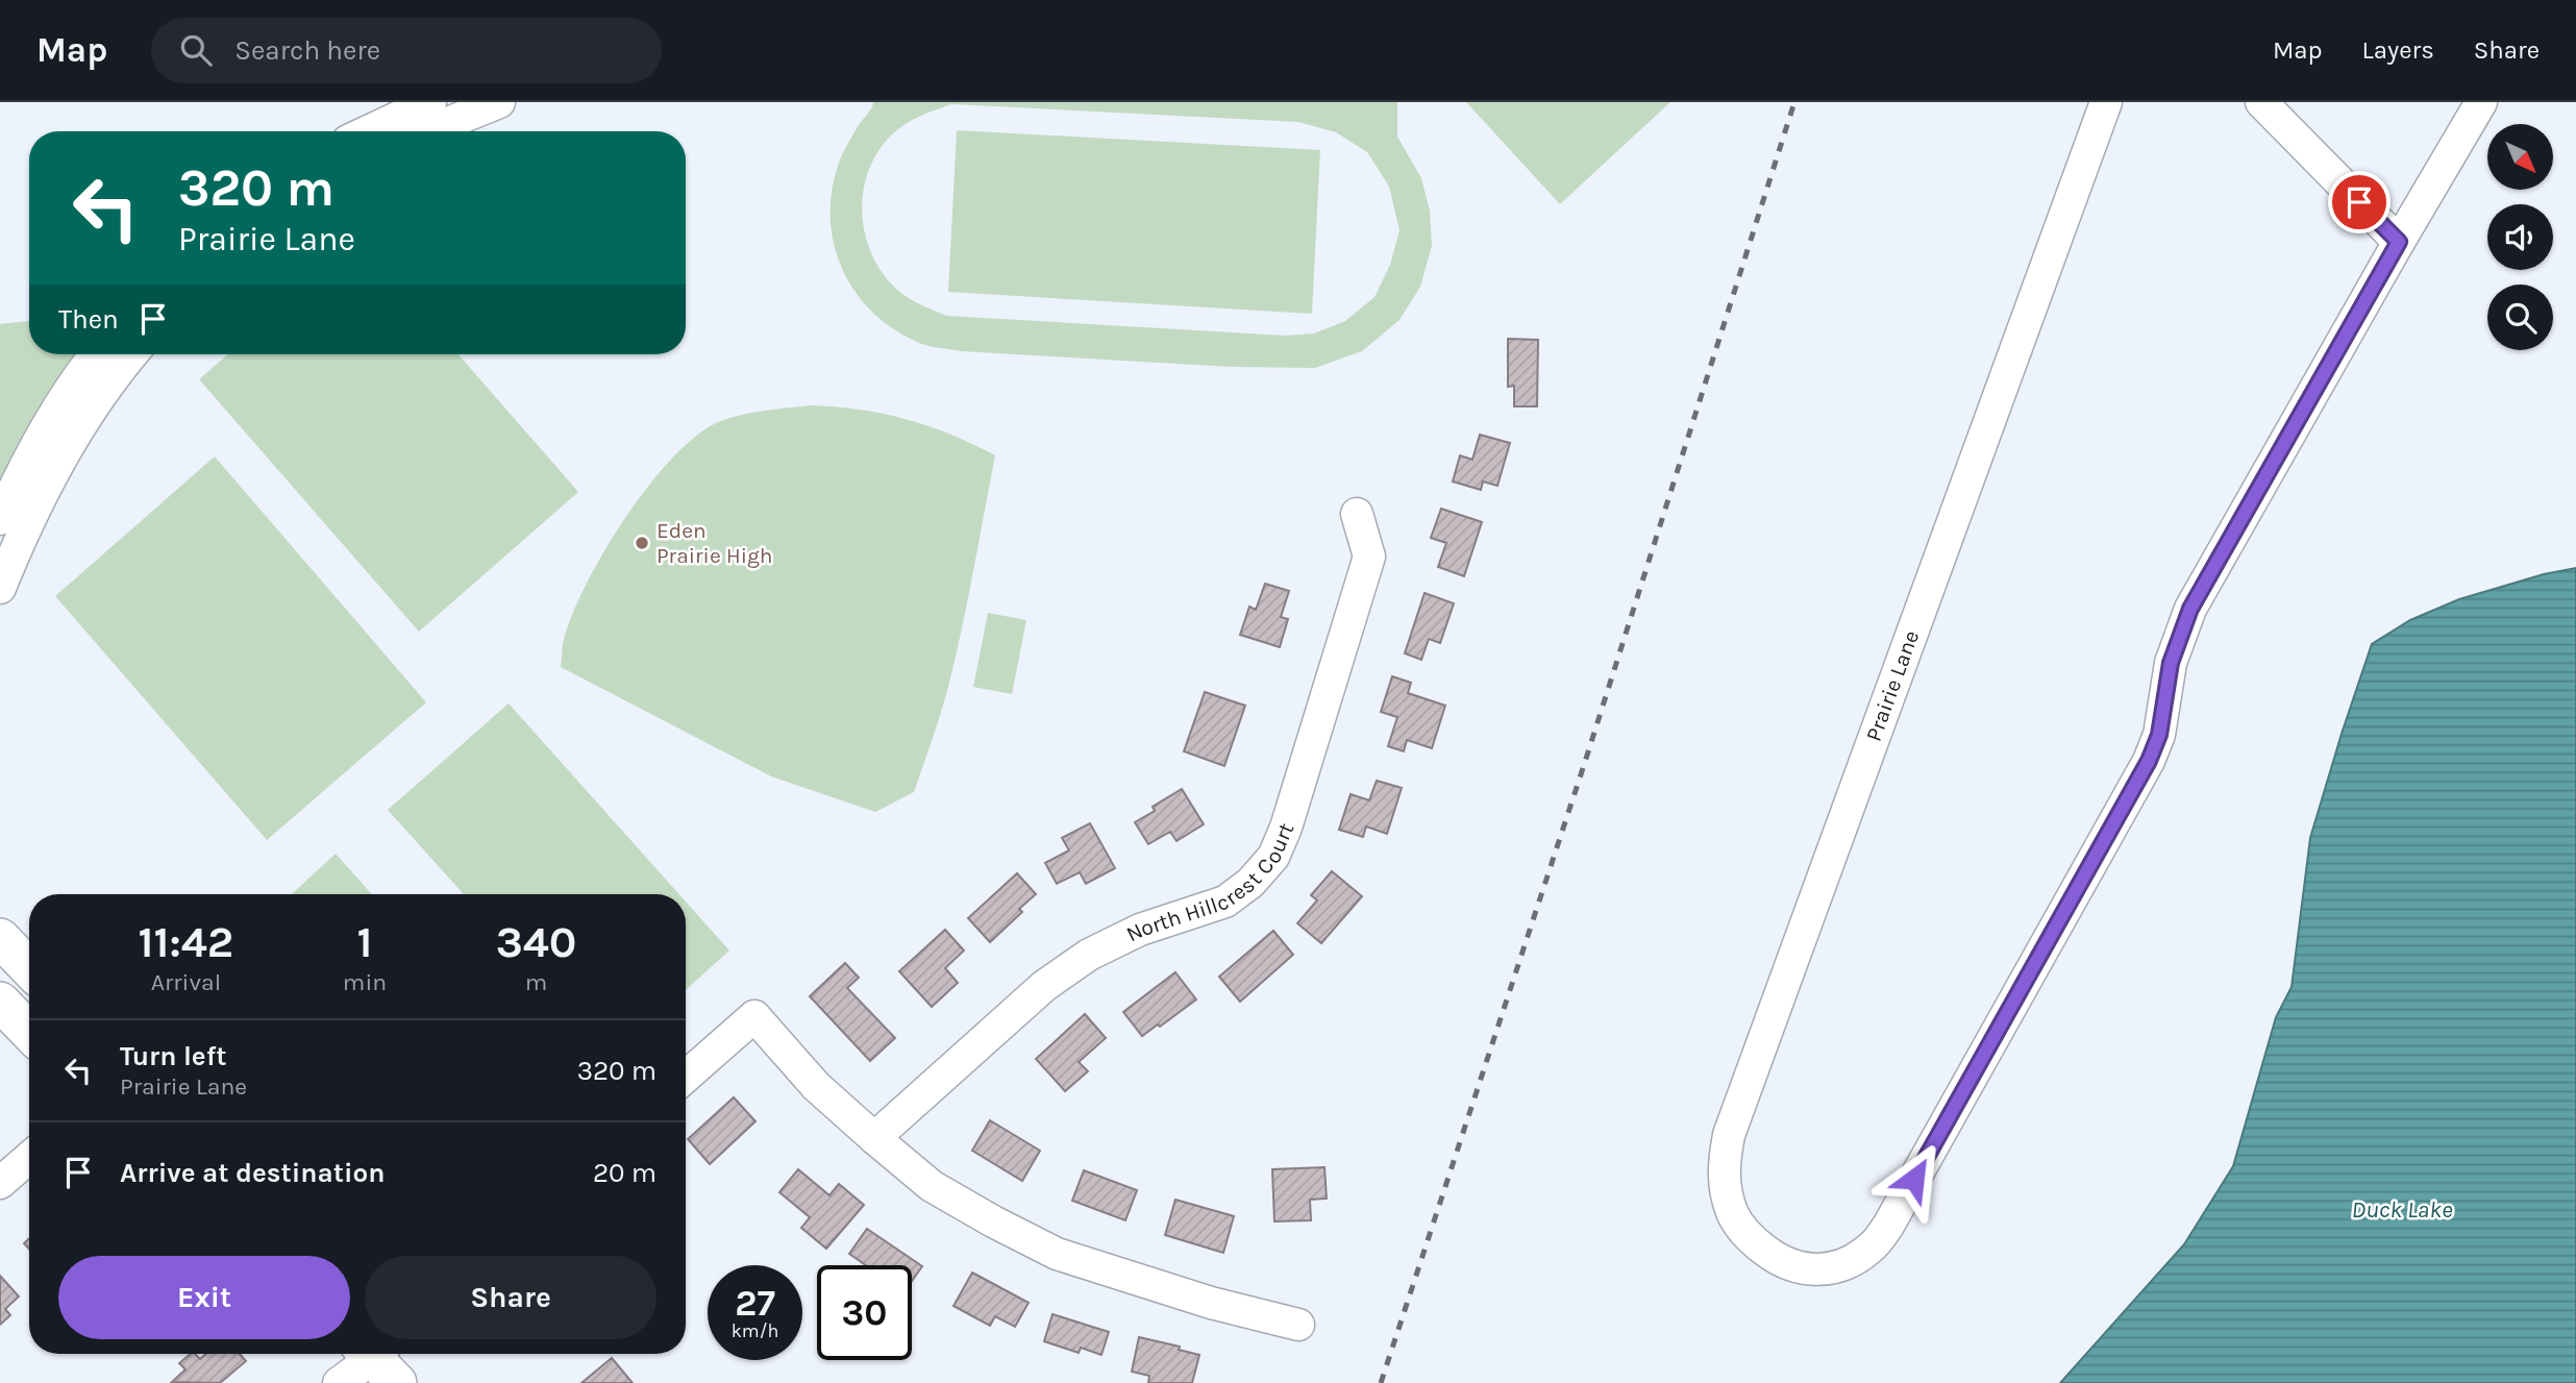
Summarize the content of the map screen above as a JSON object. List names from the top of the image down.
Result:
{
  "streets": {
    "street": ["Prairie Lane", "North Hillcrest Court"]
  },
  "water": ["Duck Lake"],
  "places": ["Eden Prairie High"],
  "north": "bottom right",
  "page": {
    "header": "Map",
    "search": "Search here",
    "nav": ["Map", "Layers", "Share"],
    "turn": ["320 m", "Prairie Lane"],
    "then": "Then",
    "eta": [
      "11:42",
      "Arrival",
      "1",
      "min",
      "340",
      "m"
    ],
    "list": [
      {
        "name": "Turn left",
        "note": "Prairie Lane",
        "value": "320 m"
      },
      {
        "name": "Arrive at destination",
        "value": "20 m"
      }
    ],
    "buttons": ["Exit", "Share"],
    "speed": "27 km/h",
    "limit": "30"
  }
}
